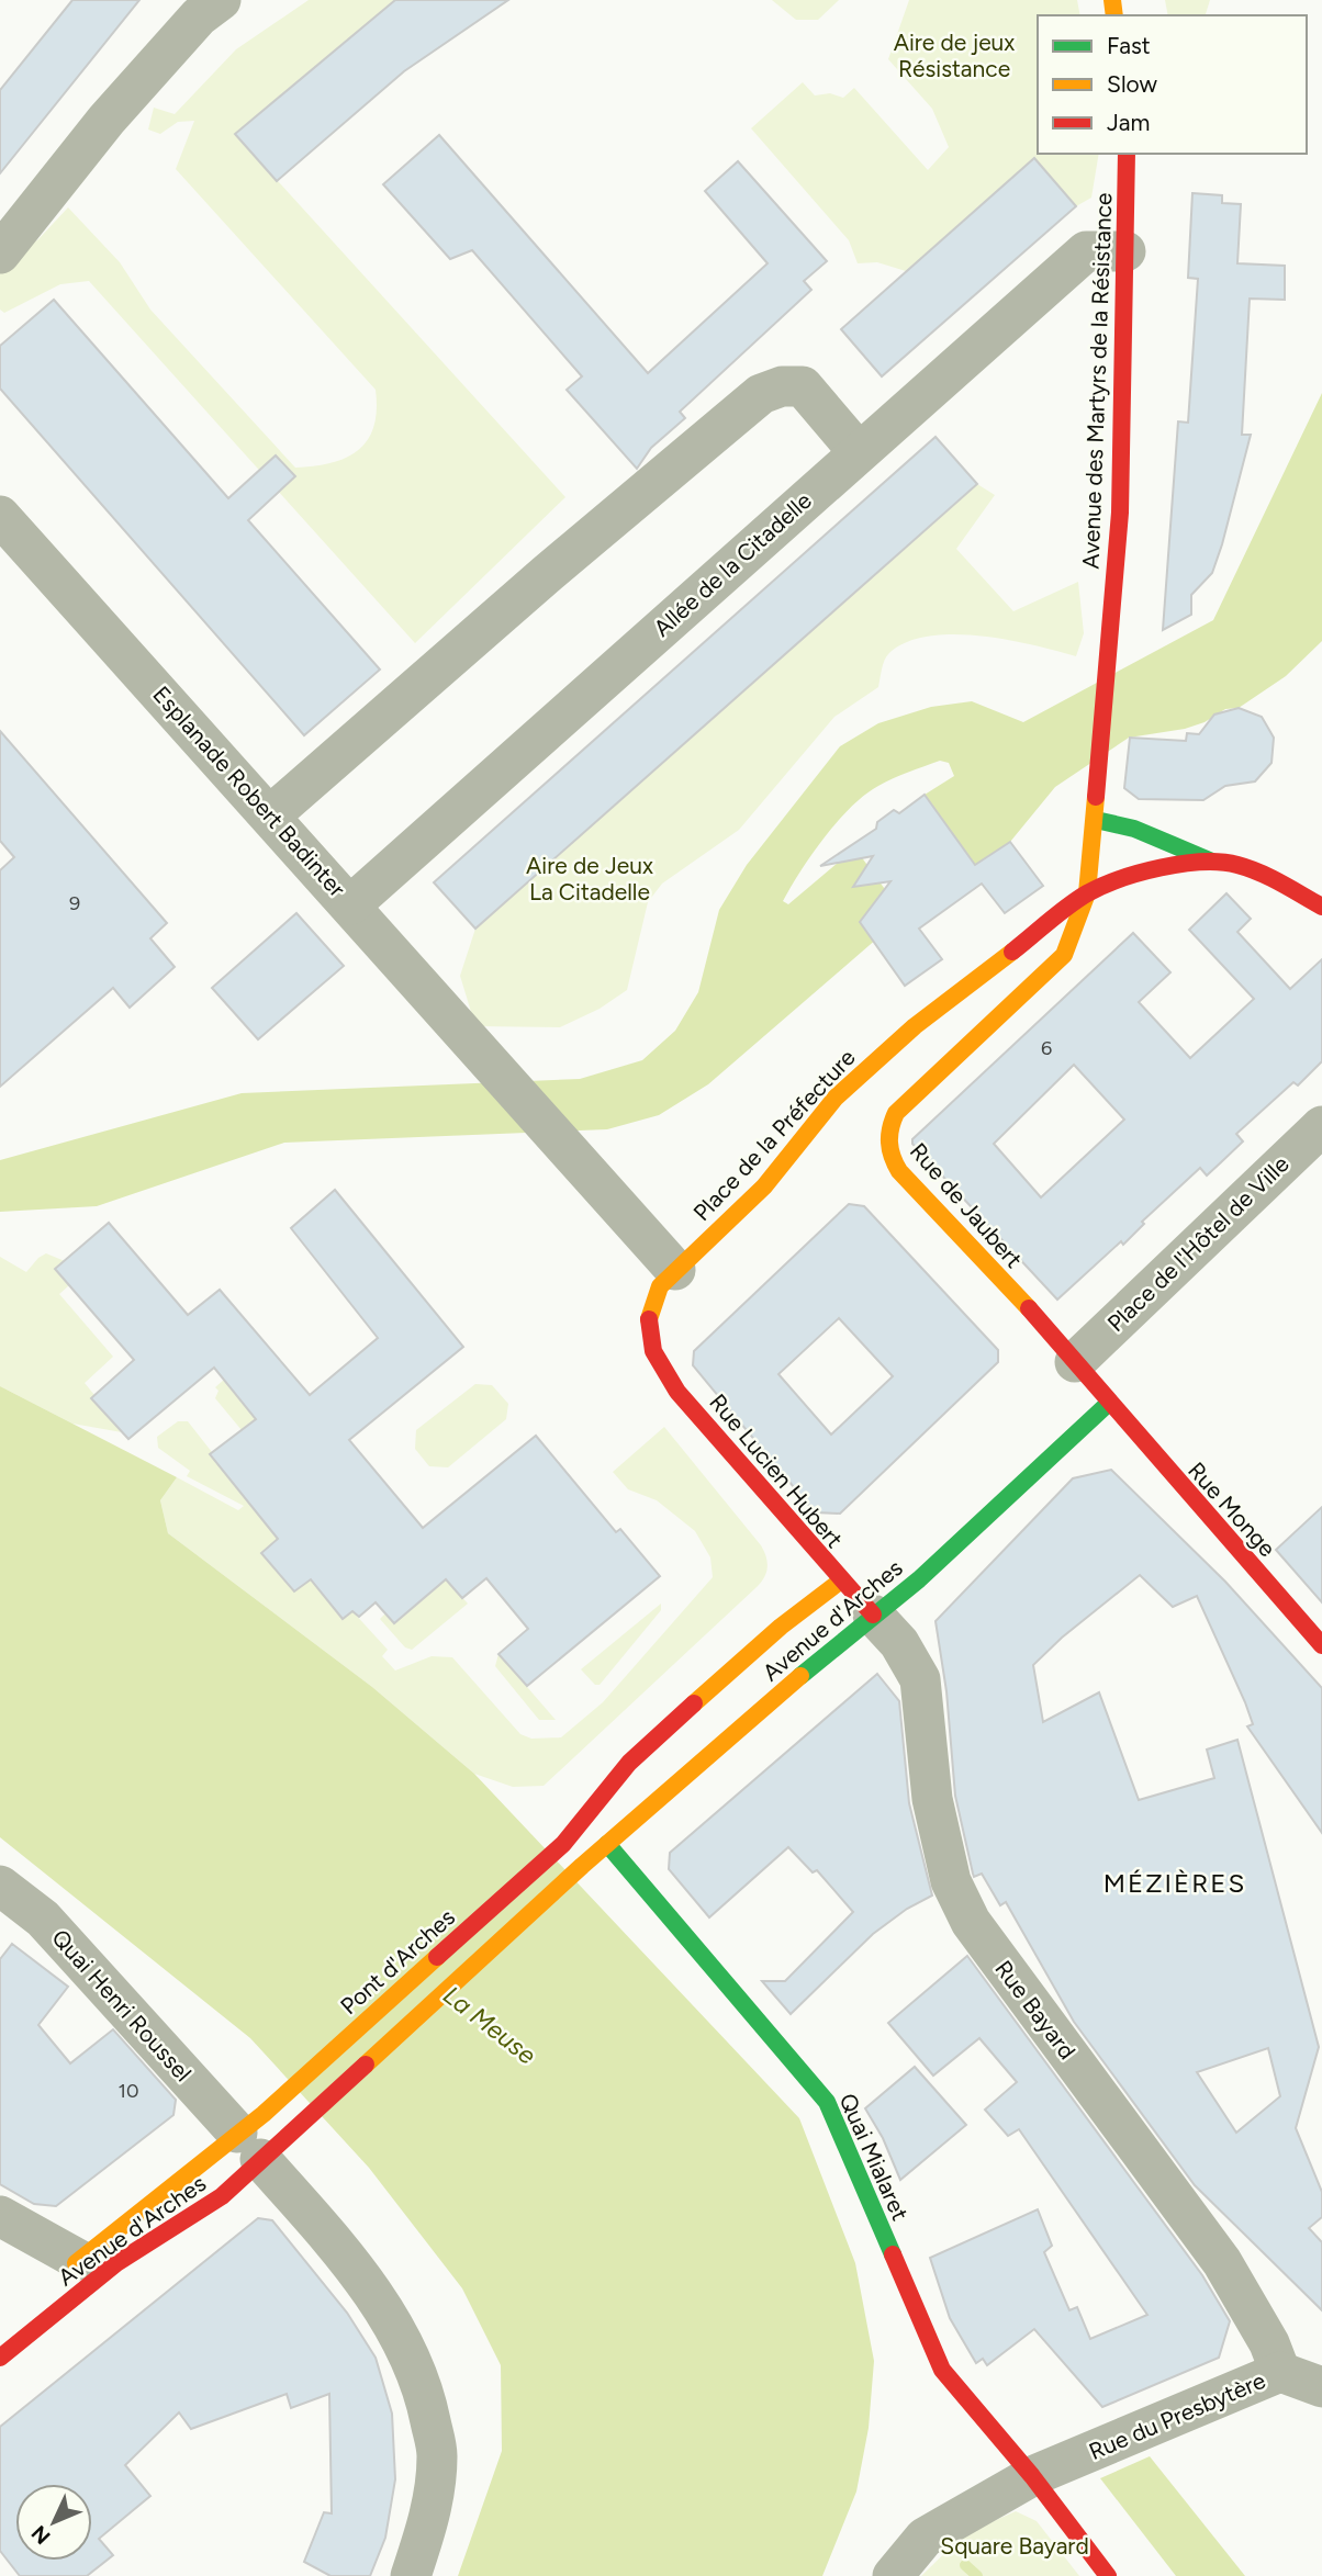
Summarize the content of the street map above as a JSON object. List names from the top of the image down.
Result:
{
  "streets": {
    "main road": [
      "Avenue des Martyrs de la Résistance",
      "Place de la Préfecture",
      "Rue de Jaubert",
      "Rue Lucien Hubert",
      "Rue Monge",
      "Avenue d'Arches",
      "Pont d'Arches",
      "Quai Mialaret"
    ],
    "street": [
      "Allée de la Citadelle",
      "Esplanade Robert Badinter",
      "Place de l'Hôtel de Ville",
      "Quai Henri Roussel",
      "Rue Bayard",
      "Rue du Presbytère"
    ]
  },
  "crossings": [
    ["Avenue des Martyrs de la Résistance", "Allée de la Citadelle"],
    ["Avenue des Martyrs de la Résistance", "Place de la Préfecture"],
    ["Allée de la Citadelle", "Esplanade Robert Badinter"],
    ["Esplanade Robert Badinter", "Place de la Préfecture"],
    ["Place de la Préfecture", "Rue de Jaubert"],
    ["Place de la Préfecture", "Rue Lucien Hubert"],
    ["Rue de Jaubert", "Place de l'Hôtel de Ville"],
    ["Rue de Jaubert", "Rue Monge"],
    ["Rue de Jaubert", "Avenue d'Arches"],
    ["Rue Lucien Hubert", "Avenue d'Arches"],
    ["Rue Lucien Hubert", "Rue Bayard"],
    ["Rue Monge", "Avenue d'Arches"],
    ["Avenue d'Arches", "Pont d'Arches"],
    ["Avenue d'Arches", "Quai Henri Roussel"],
    ["Avenue d'Arches", "Rue Bayard"],
    ["Avenue d'Arches", "Quai Mialaret"],
    ["Pont d'Arches", "Quai Henri Roussel"],
    ["Rue Bayard", "Rue du Presbytère"],
    ["Quai Mialaret", "Rue du Presbytère"]
  ],
  "districts": ["MÉZIÈRES"],
  "water": ["La Meuse"],
  "parks": ["Aire de jeux Résistance", "Aire de Jeux La Citadelle", "Square Bayard"],
  "house_numbers": ["9", "6", "10"],
  "legend": ["Fast", "Slow", "Jam"],
  "north": "bottom left"
}
